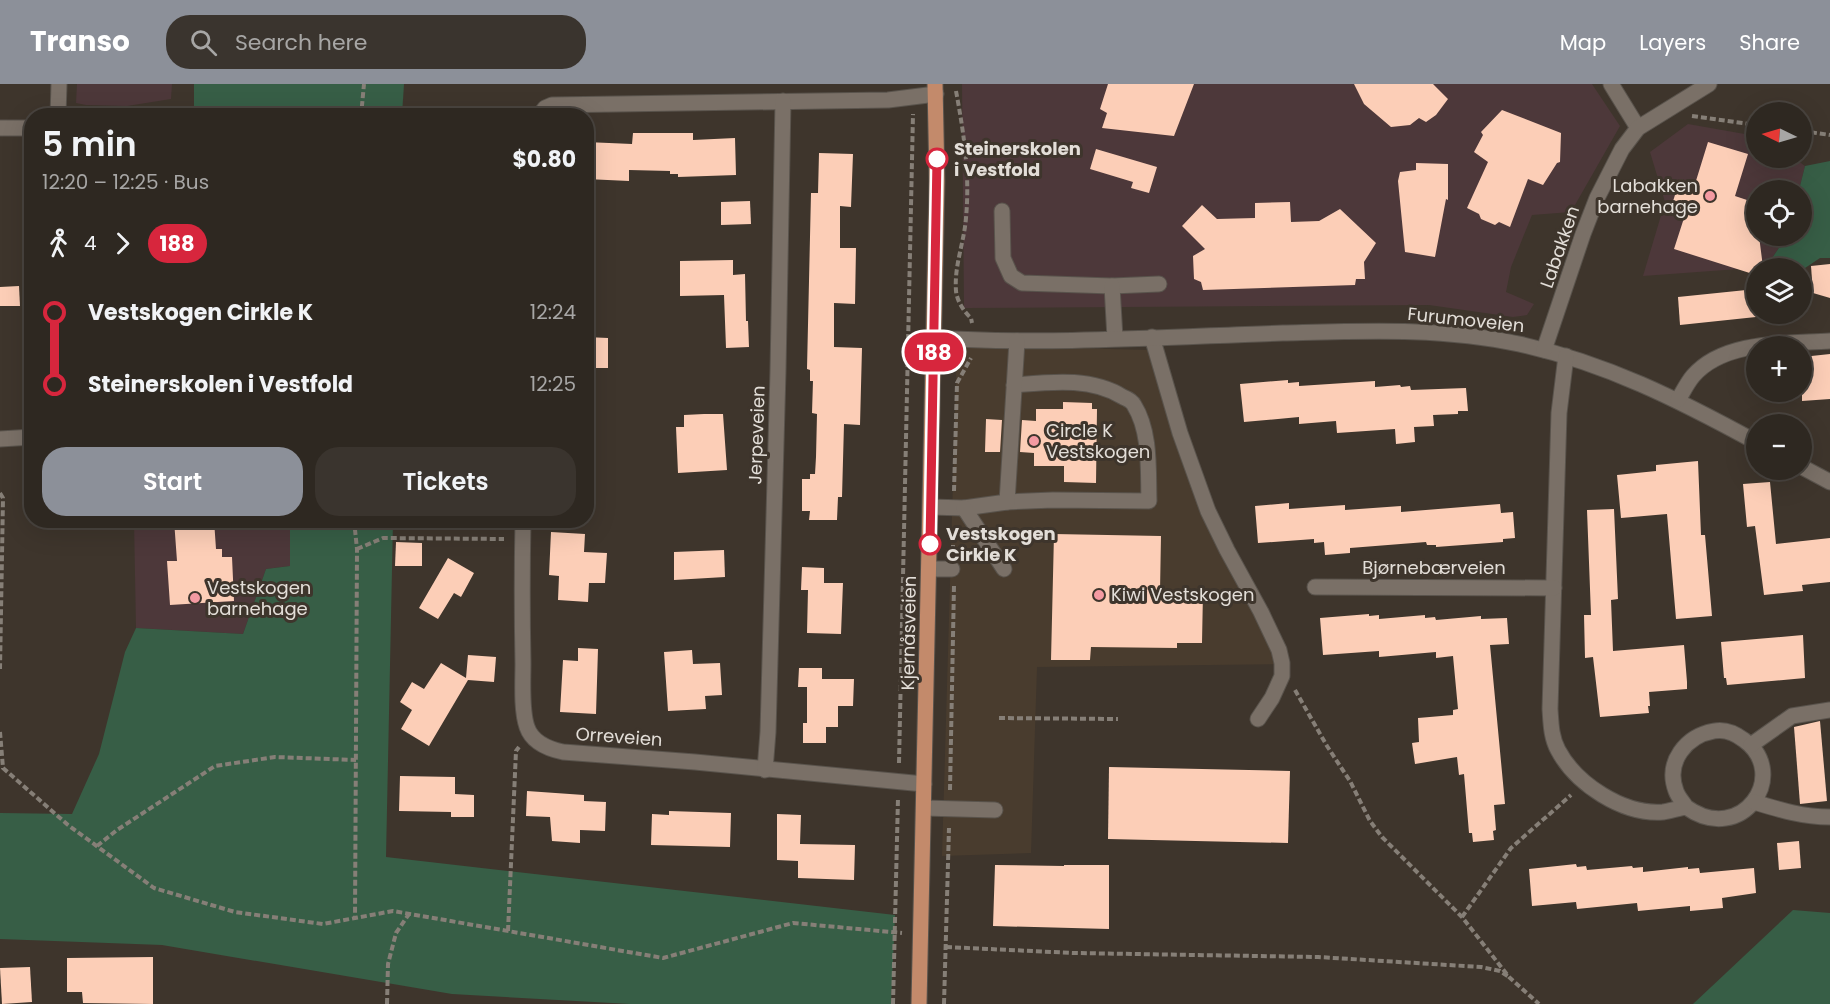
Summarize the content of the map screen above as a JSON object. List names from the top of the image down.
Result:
{
  "streets": {
    "main road": ["Kjernåsveien"],
    "street": [
      "Labakken",
      "Furumoveien",
      "Jerpeveien",
      "Bjørnebærveien",
      "Orreveien"
    ]
  },
  "crossings": [
    ["Labakken", "Furumoveien"],
    ["Furumoveien", "Kjernåsveien"],
    ["Jerpeveien", "Orreveien"],
    ["Kjernåsveien", "Orreveien"]
  ],
  "places": [
    "Steinerskolen i Vestfold",
    "Labakken barnehage",
    "Circle K Vestskogen",
    "Vestskogen Cirkle K",
    "Kiwi Vestskogen",
    "Vestskogen barnehage"
  ],
  "lines": ["bus line 188"],
  "north": "left",
  "page": {
    "header": "Transo",
    "search": "Search here",
    "nav": ["Map", "Layers", "Share"],
    "on_map": "188",
    "map_buttons": ["+", "−"],
    "heading": ["5 min", "12:20 – 12:25 · Bus", "$0.80"],
    "legs": ["4", "188"],
    "list": [
      {
        "name": "Vestskogen Cirkle K",
        "value": "12:24"
      },
      {
        "name": "Steinerskolen i Vestfold",
        "value": "12:25"
      }
    ],
    "buttons": ["Start", "Tickets"]
  }
}
